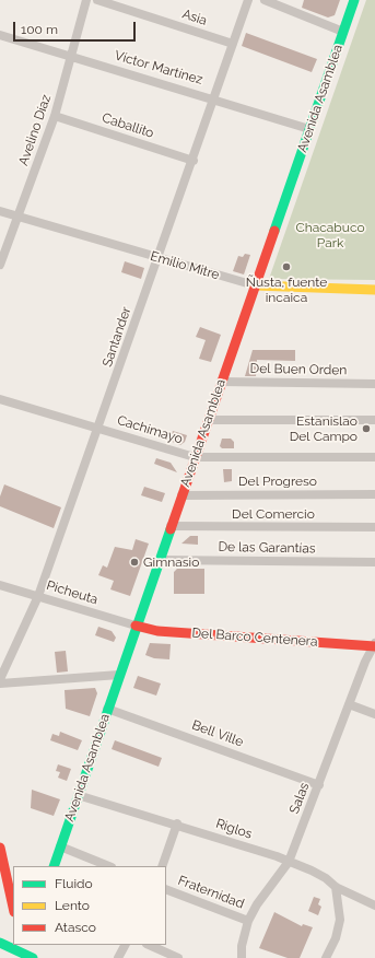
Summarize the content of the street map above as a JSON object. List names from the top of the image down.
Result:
{
  "streets": {
    "main road": ["Avenida Asamblea", "Emilio Mitre", "Del Barco Centenera"],
    "street": [
      "Asia",
      "Víctor Martínez",
      "Caballito",
      "Avelino Díaz",
      "Santander",
      "Del Buen Orden",
      "Cachimayo",
      "Del Progreso",
      "Del Comercio",
      "De las Garantías",
      "Picheuta",
      "Bell Ville",
      "Salas",
      "Riglos",
      "Fraternidad"
    ]
  },
  "crossings": [
    ["Asia", "Santander"],
    ["Víctor Martínez", "Avenida Asamblea"],
    ["Víctor Martínez", "Avelino Díaz"],
    ["Víctor Martínez", "Santander"],
    ["Avenida Asamblea", "Emilio Mitre"],
    ["Avenida Asamblea", "Del Buen Orden"],
    ["Avenida Asamblea", "Cachimayo"],
    ["Avenida Asamblea", "Del Progreso"],
    ["Avenida Asamblea", "Del Comercio"],
    ["Avenida Asamblea", "De las Garantías"],
    ["Avenida Asamblea", "Picheuta"],
    ["Avenida Asamblea", "Del Barco Centenera"],
    ["Avenida Asamblea", "Bell Ville"],
    ["Avenida Asamblea", "Riglos"],
    ["Caballito", "Avelino Díaz"],
    ["Caballito", "Santander"],
    ["Avelino Díaz", "Emilio Mitre"],
    ["Emilio Mitre", "Santander"],
    ["Santander", "Cachimayo"],
    ["Santander", "Picheuta"],
    ["Picheuta", "Del Barco Centenera"],
    ["Del Barco Centenera", "Salas"],
    ["Bell Ville", "Salas"],
    ["Salas", "Riglos"],
    ["Salas", "Fraternidad"]
  ],
  "parks": ["Chacabuco Park"],
  "places": ["Ñusta, fuente incaica", "Estanislao Del Campo", "Gimnasio"],
  "legend": ["Fluido", "Lento", "Atasco"],
  "scale_bar": "100 m"
}
